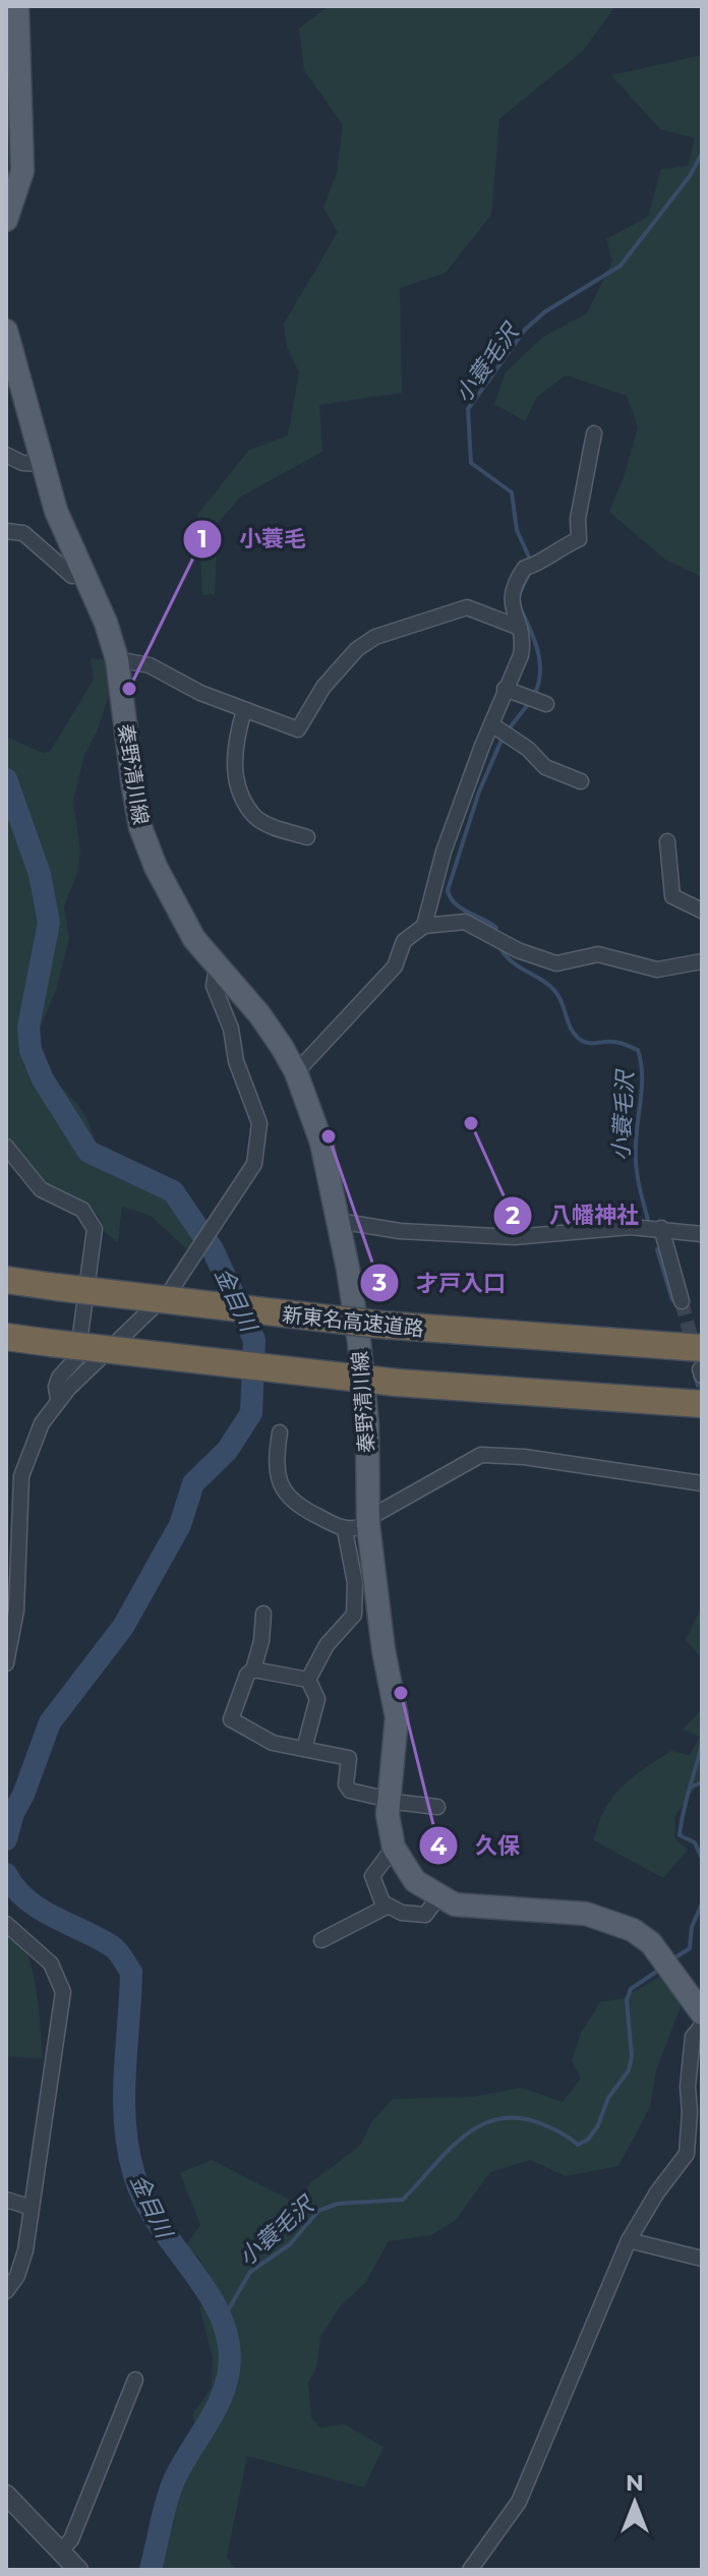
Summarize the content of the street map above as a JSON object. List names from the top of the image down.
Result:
{
  "streets": {
    "highway": ["新東名高速道路"],
    "main road": ["秦野清川線"]
  },
  "water": ["小蓑毛沢", "金目川"],
  "places": [
    "小蓑毛",
    "八幡神社",
    "才戸入口",
    "久保"
  ],
  "north": "top"
}
